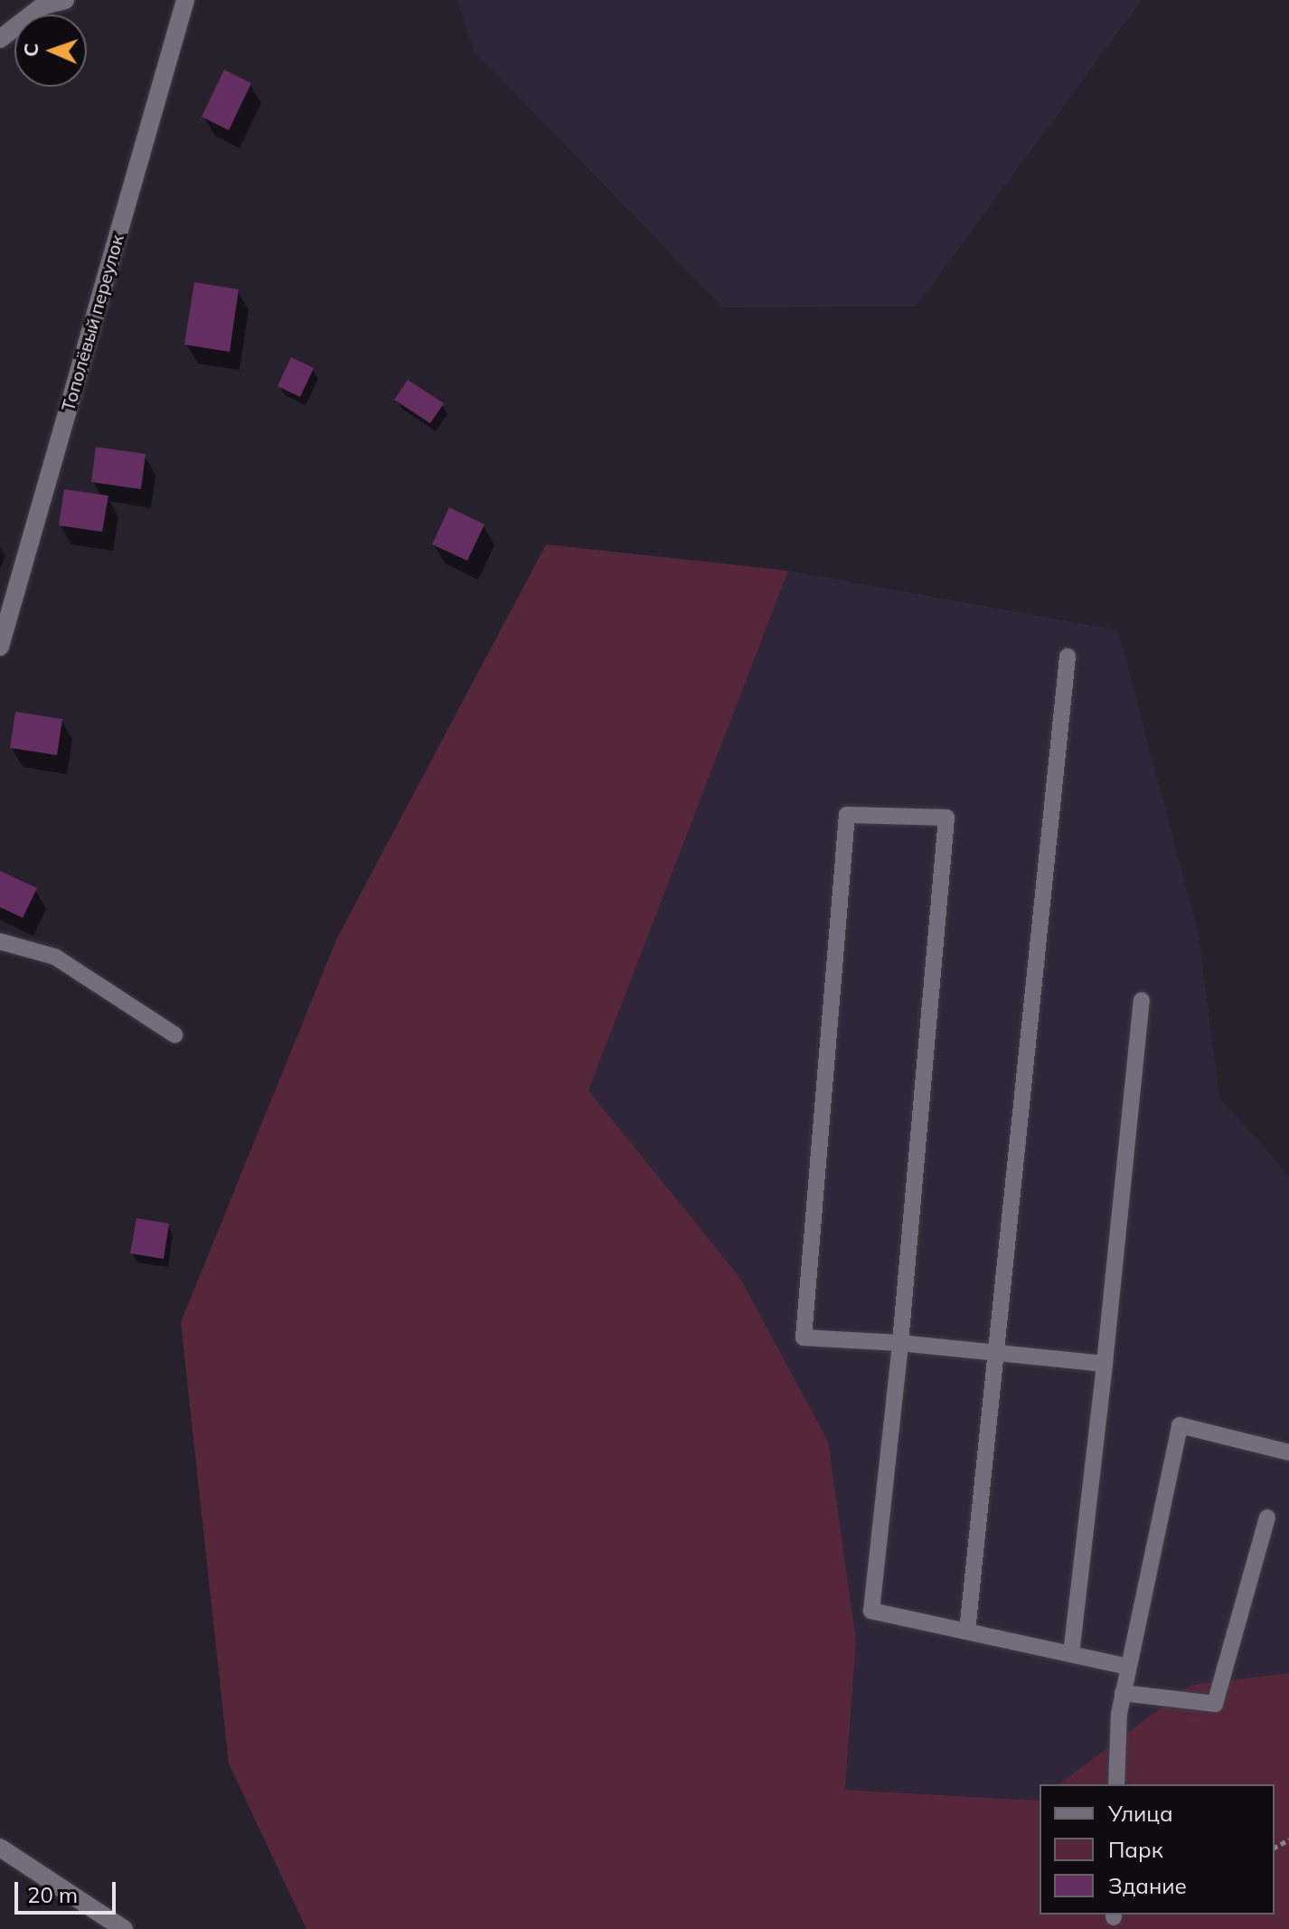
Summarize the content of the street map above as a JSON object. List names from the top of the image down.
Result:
{
  "streets": {
    "street": ["Тополёвый переулок"]
  },
  "legend": ["Улица", "Парк", "Здание"],
  "scale_bar": "20 m",
  "north": "left"
}
